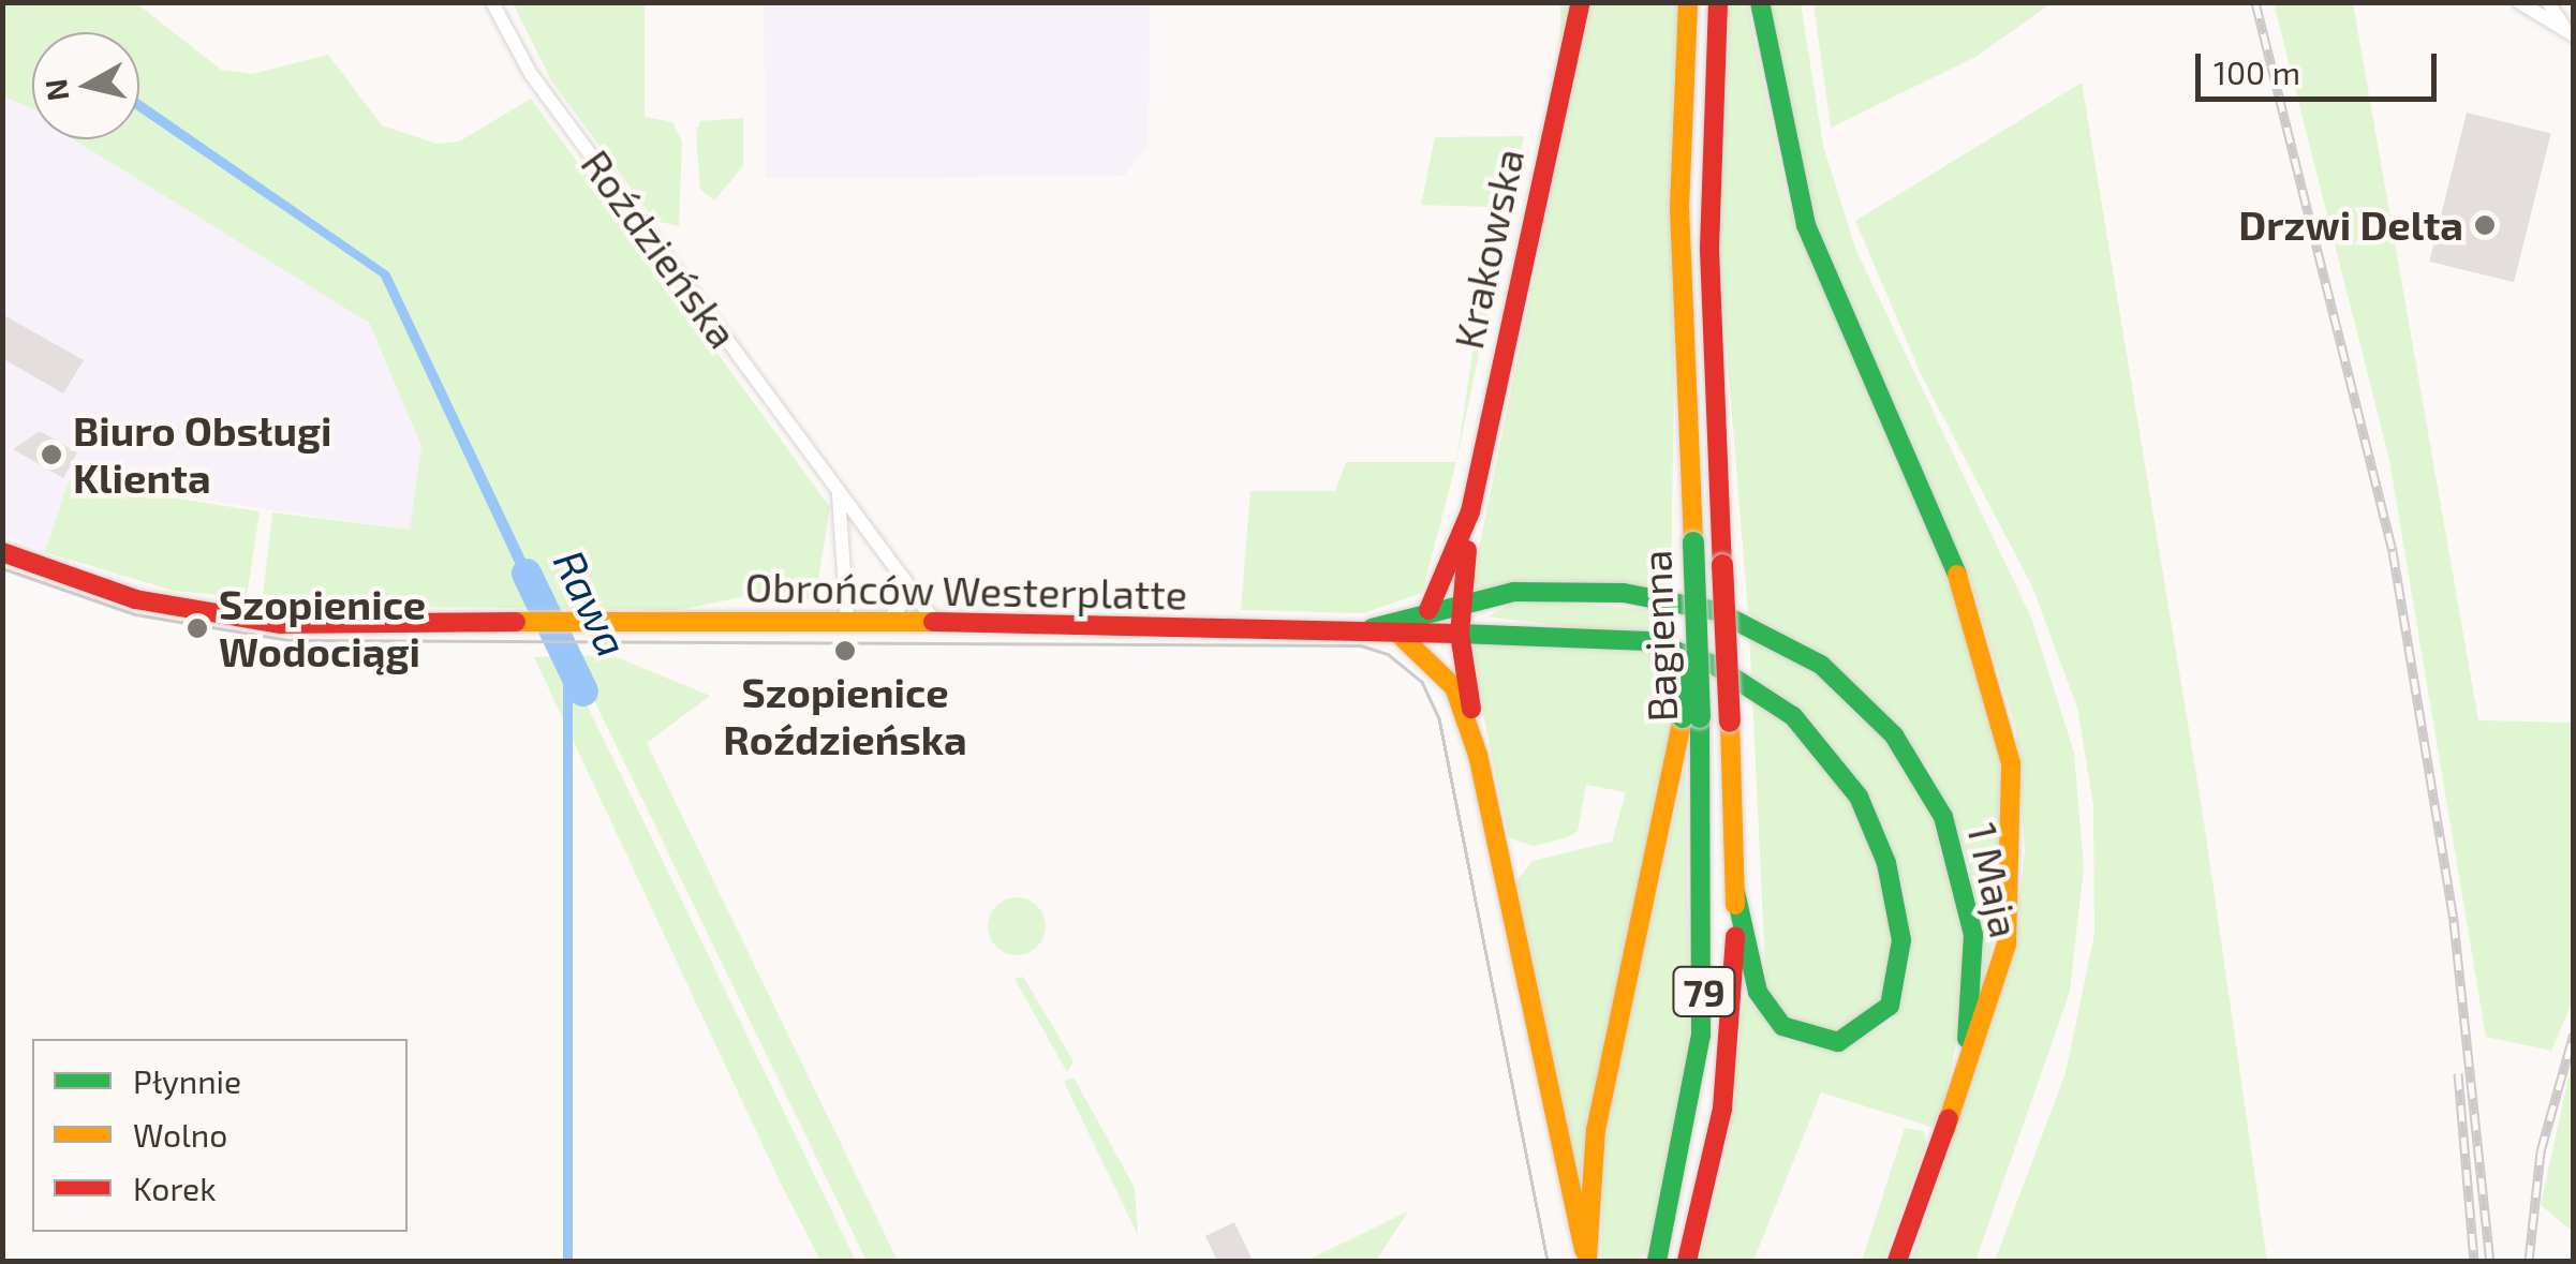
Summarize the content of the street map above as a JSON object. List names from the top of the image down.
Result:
{
  "streets": {
    "main road": [
      "Krakowska",
      "Obrońców Westerplatte",
      "Bagienna",
      "1 Maja",
      "79"
    ],
    "street": ["Roździeńska"]
  },
  "crossings": [
    ["Roździeńska", "Obrońców Westerplatte"],
    ["Krakowska", "Obrońców Westerplatte"],
    ["Obrońców Westerplatte", "Bagienna"],
    ["Obrońców Westerplatte", "1 Maja"]
  ],
  "water": ["Rawa"],
  "places": [
    "Drzwi Delta",
    "Biuro Obsługi Klienta",
    "Szopienice Wodociągi",
    "Szopienice Roździeńska"
  ],
  "legend": ["Płynnie", "Wolno", "Korek"],
  "scale_bar": "100 m",
  "north": "left"
}
